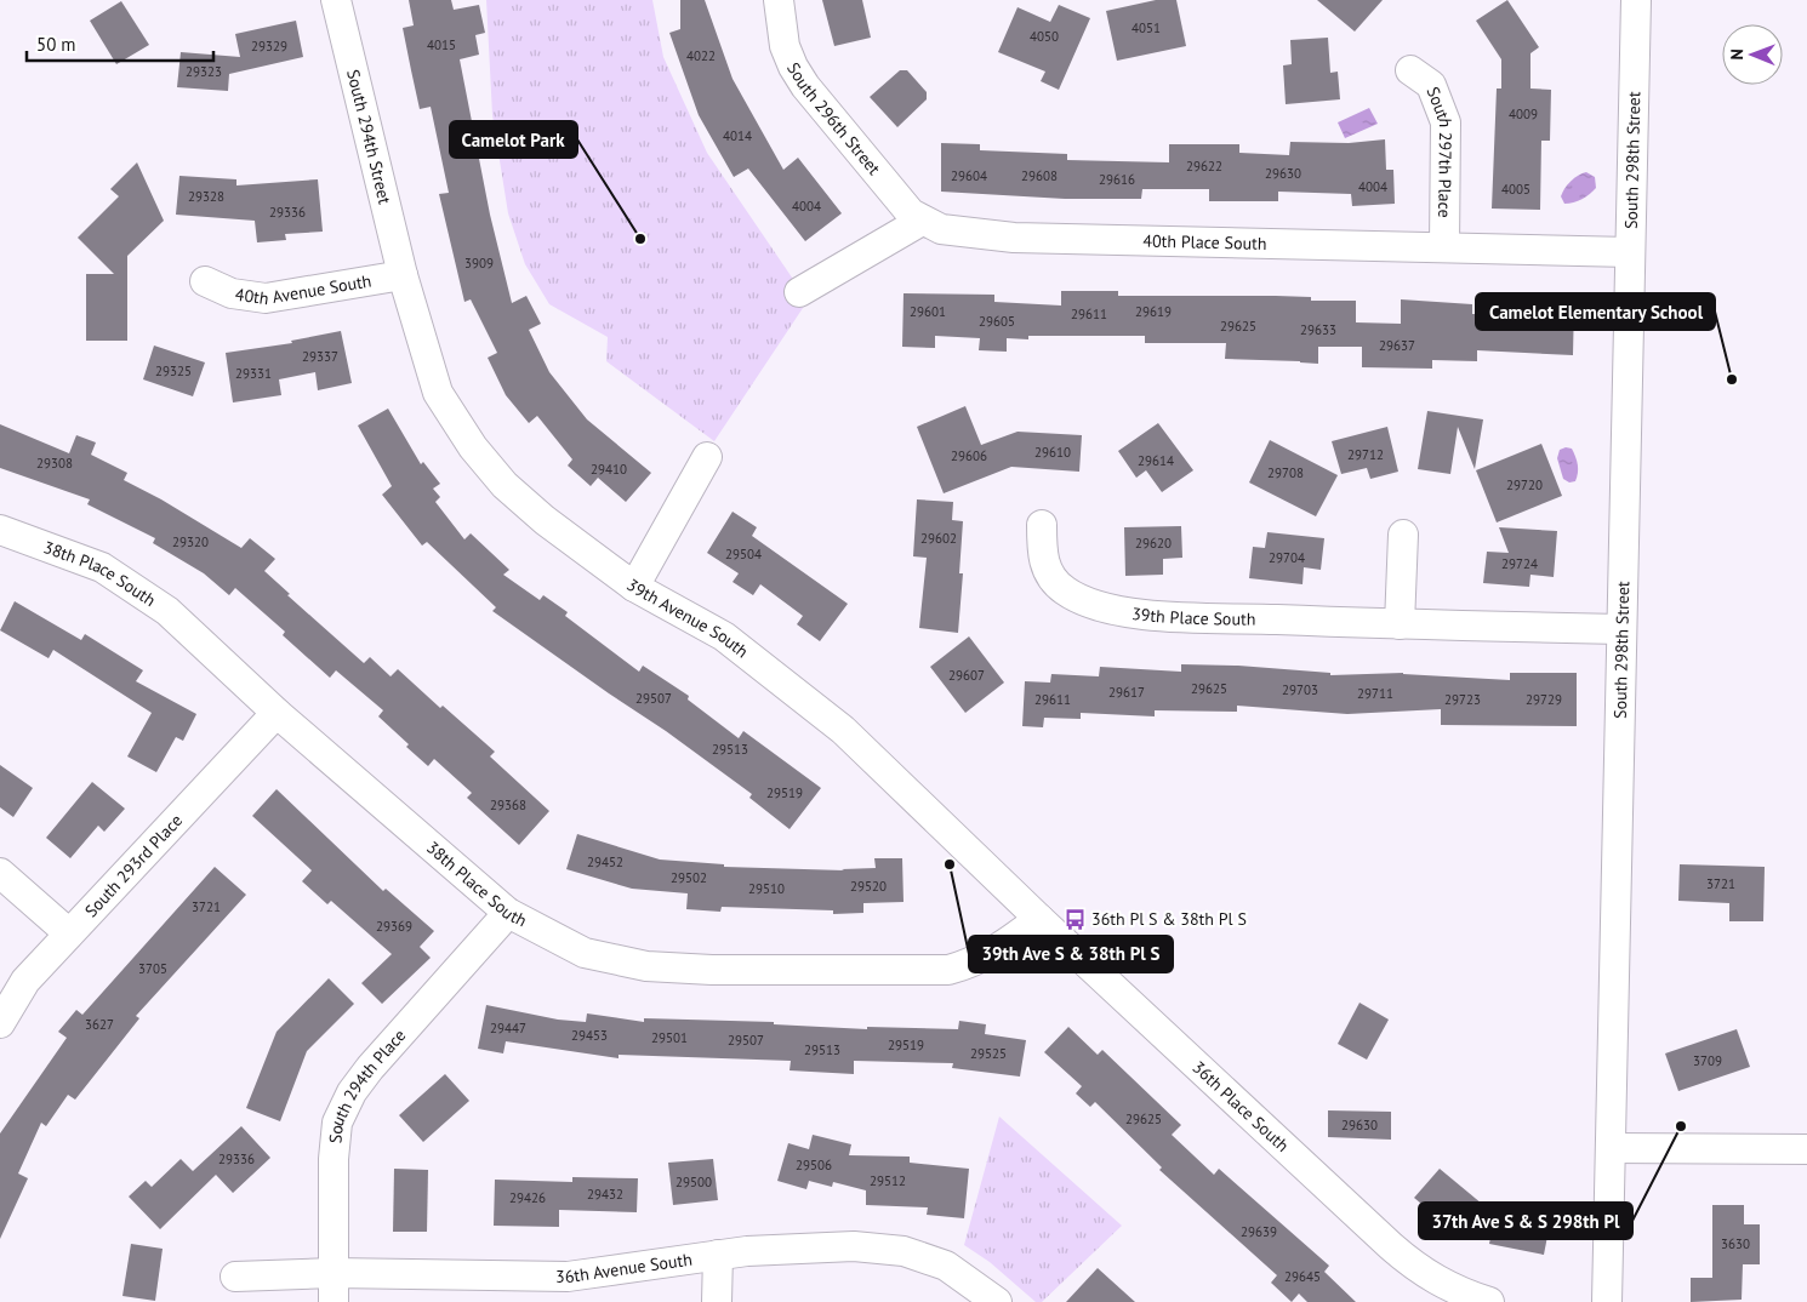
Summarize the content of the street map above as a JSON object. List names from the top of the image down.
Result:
{
  "streets": {
    "street": [
      "South 296th Street",
      "South 294th Street",
      "South 297th Place",
      "South 298th Street",
      "40th Place South",
      "40th Avenue South",
      "38th Place South",
      "39th Place South",
      "39th Avenue South",
      "South 293rd Place",
      "South 294th Place",
      "36th Place South",
      "36th Avenue South"
    ]
  },
  "crossings": [
    ["South 296th Street", "40th Place South"],
    ["South 294th Street", "40th Avenue South"],
    ["South 294th Street", "39th Avenue South"],
    ["South 297th Place", "40th Place South"],
    ["South 298th Street", "40th Place South"],
    ["South 298th Street", "39th Place South"],
    ["40th Avenue South", "39th Avenue South"],
    ["38th Place South", "39th Avenue South"],
    ["38th Place South", "South 293rd Place"],
    ["38th Place South", "South 294th Place"],
    ["38th Place South", "36th Place South"],
    ["39th Avenue South", "36th Place South"],
    ["South 294th Place", "36th Avenue South"]
  ],
  "places": {
    "other": [
      "Camelot Park",
      "Camelot Elementary School",
      "39th Ave S & 38th Pl S",
      "37th Ave S & S 298th Pl"
    ],
    "bus stop": ["36th Pl S & 38th Pl S"]
  },
  "house_numbers": [
    "4051",
    "4050",
    "4015",
    "29329",
    "4022",
    "29323",
    "4009",
    "4014",
    "29622",
    "29630",
    "29604",
    "29608",
    "29616",
    "4004",
    "4005",
    "29328",
    "4004",
    "29336",
    "3909",
    "29601",
    "29619",
    "29611",
    "29605",
    "29625",
    "29633",
    "29637",
    "29337",
    "29325",
    "29331",
    "29610",
    "29712",
    "29606",
    "29614",
    "29308",
    "29410",
    "29708",
    "29720",
    "29602",
    "29320",
    "29620",
    "29504",
    "29704",
    "29724",
    "29607",
    "29625",
    "29703",
    "29617",
    "29711",
    "29507",
    "29611",
    "29723",
    "29729",
    "29513",
    "29519",
    "29368",
    "29452",
    "29502",
    "3721",
    "29520",
    "29510",
    "3721",
    "29369",
    "3705",
    "3627",
    "29447",
    "29453",
    "29501",
    "29507",
    "29519",
    "29513",
    "29525",
    "3709",
    "29625",
    "29630",
    "29336",
    "29506",
    "29512",
    "29500",
    "29432",
    "29426",
    "29639",
    "3630",
    "29645"
  ],
  "scale_bar": "50 m",
  "north": "left"
}
